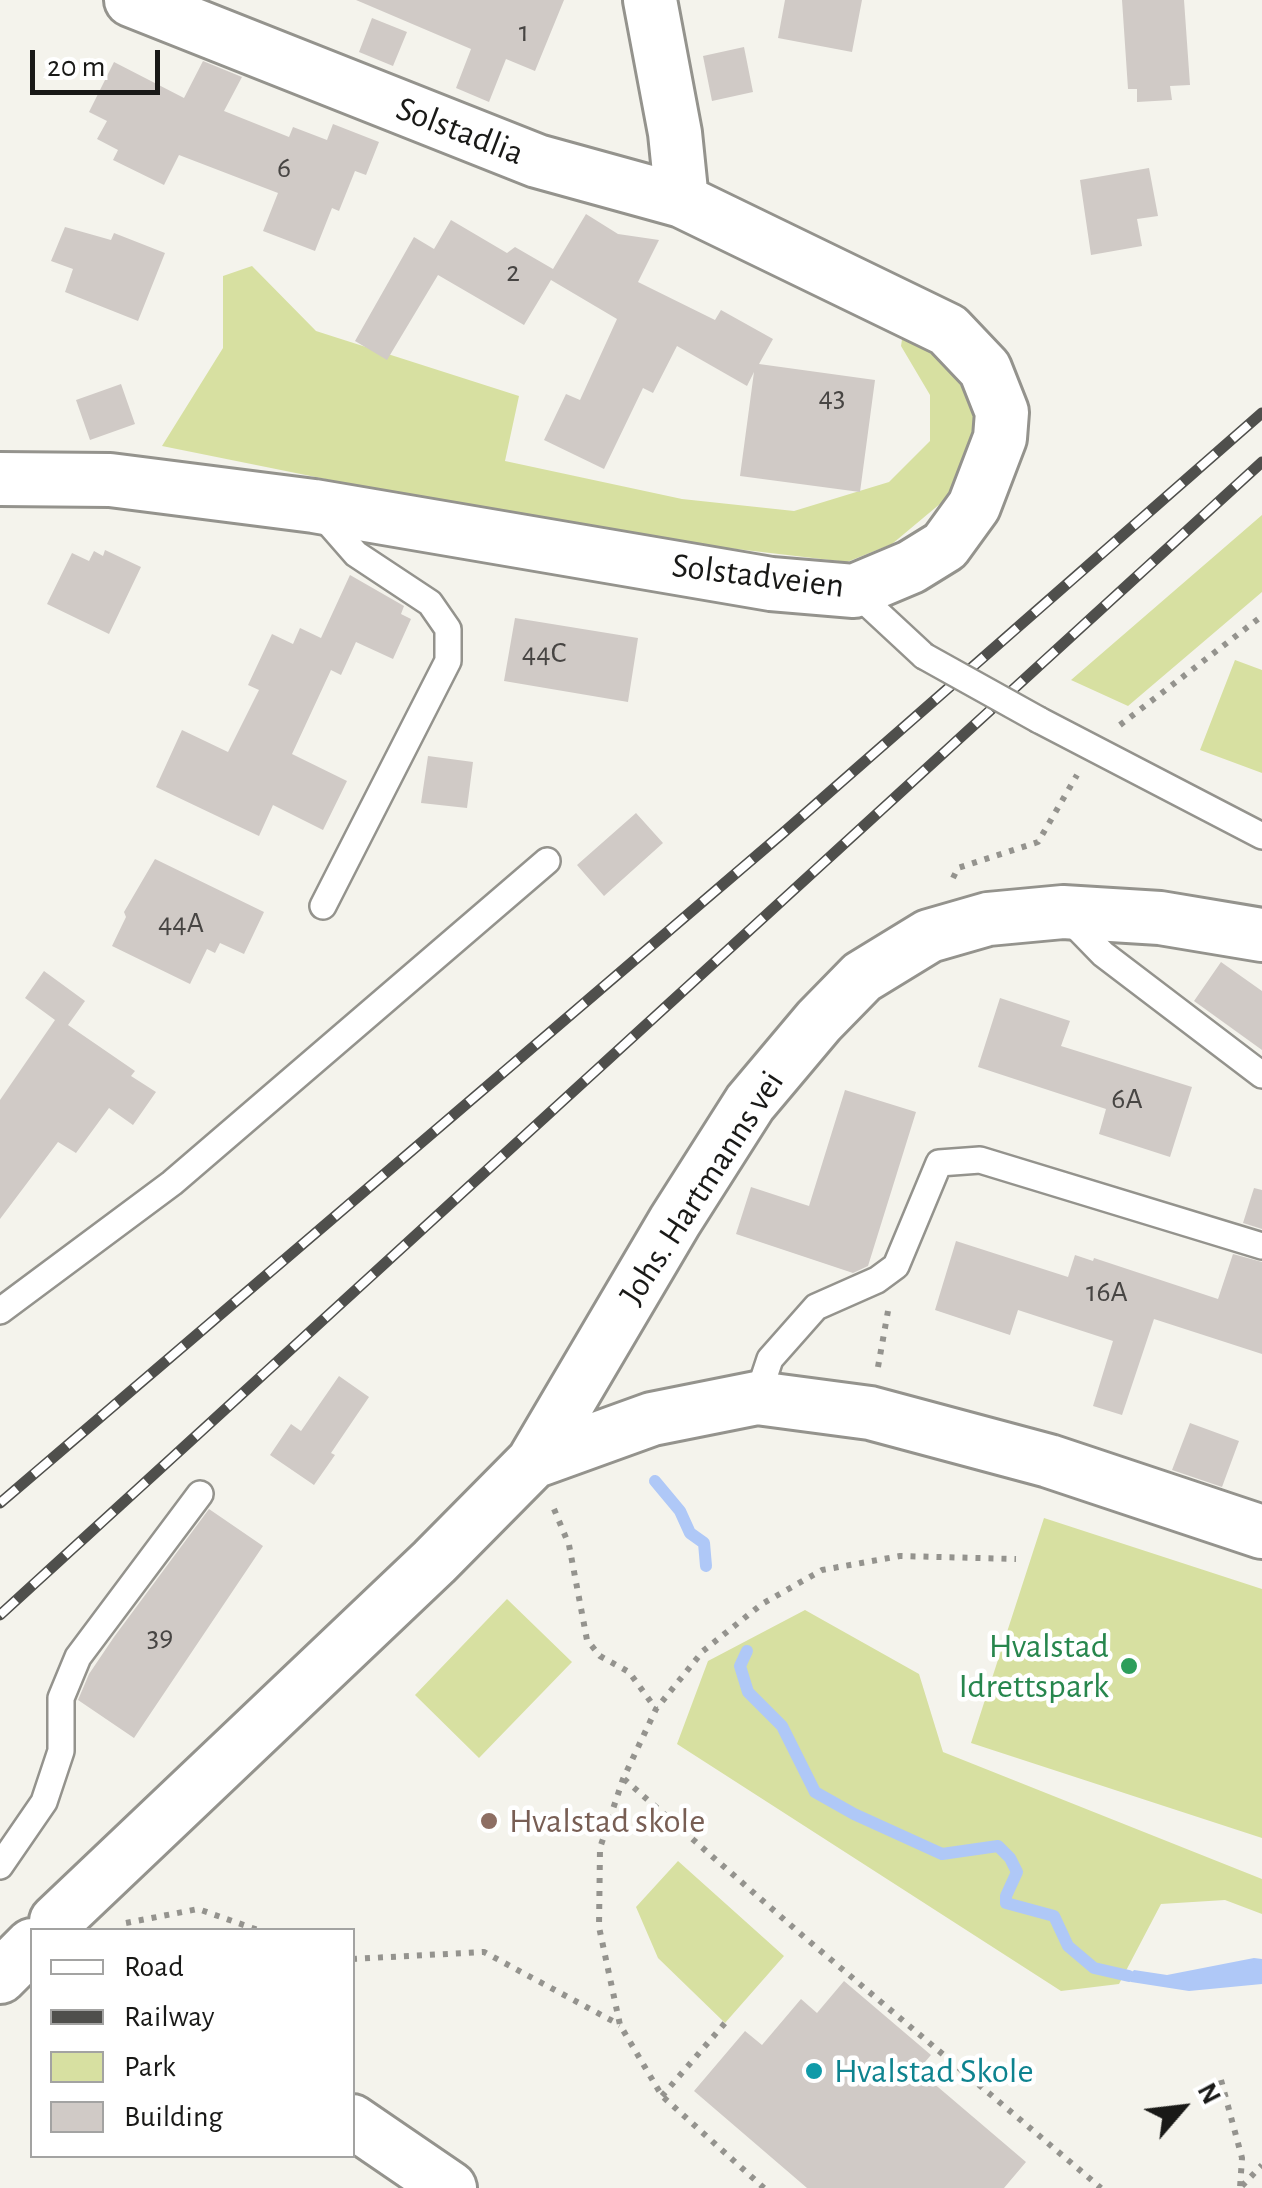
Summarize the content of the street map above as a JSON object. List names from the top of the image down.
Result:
{
  "streets": {
    "street": ["Solstadlia", "Solstadveien", "Johs. Hartmanns vei"]
  },
  "crossings": [
    ["Solstadlia", "Solstadveien"]
  ],
  "places": ["Hvalstad Idrettspark", "Hvalstad skole", "Hvalstad Skole"],
  "house_numbers": [
    "1",
    "6",
    "2",
    "43",
    "44C",
    "44A",
    "6A",
    "16A",
    "39"
  ],
  "legend": [
    "Road",
    "Railway",
    "Park",
    "Building"
  ],
  "scale_bar": "20 m",
  "north": "top right"
}
